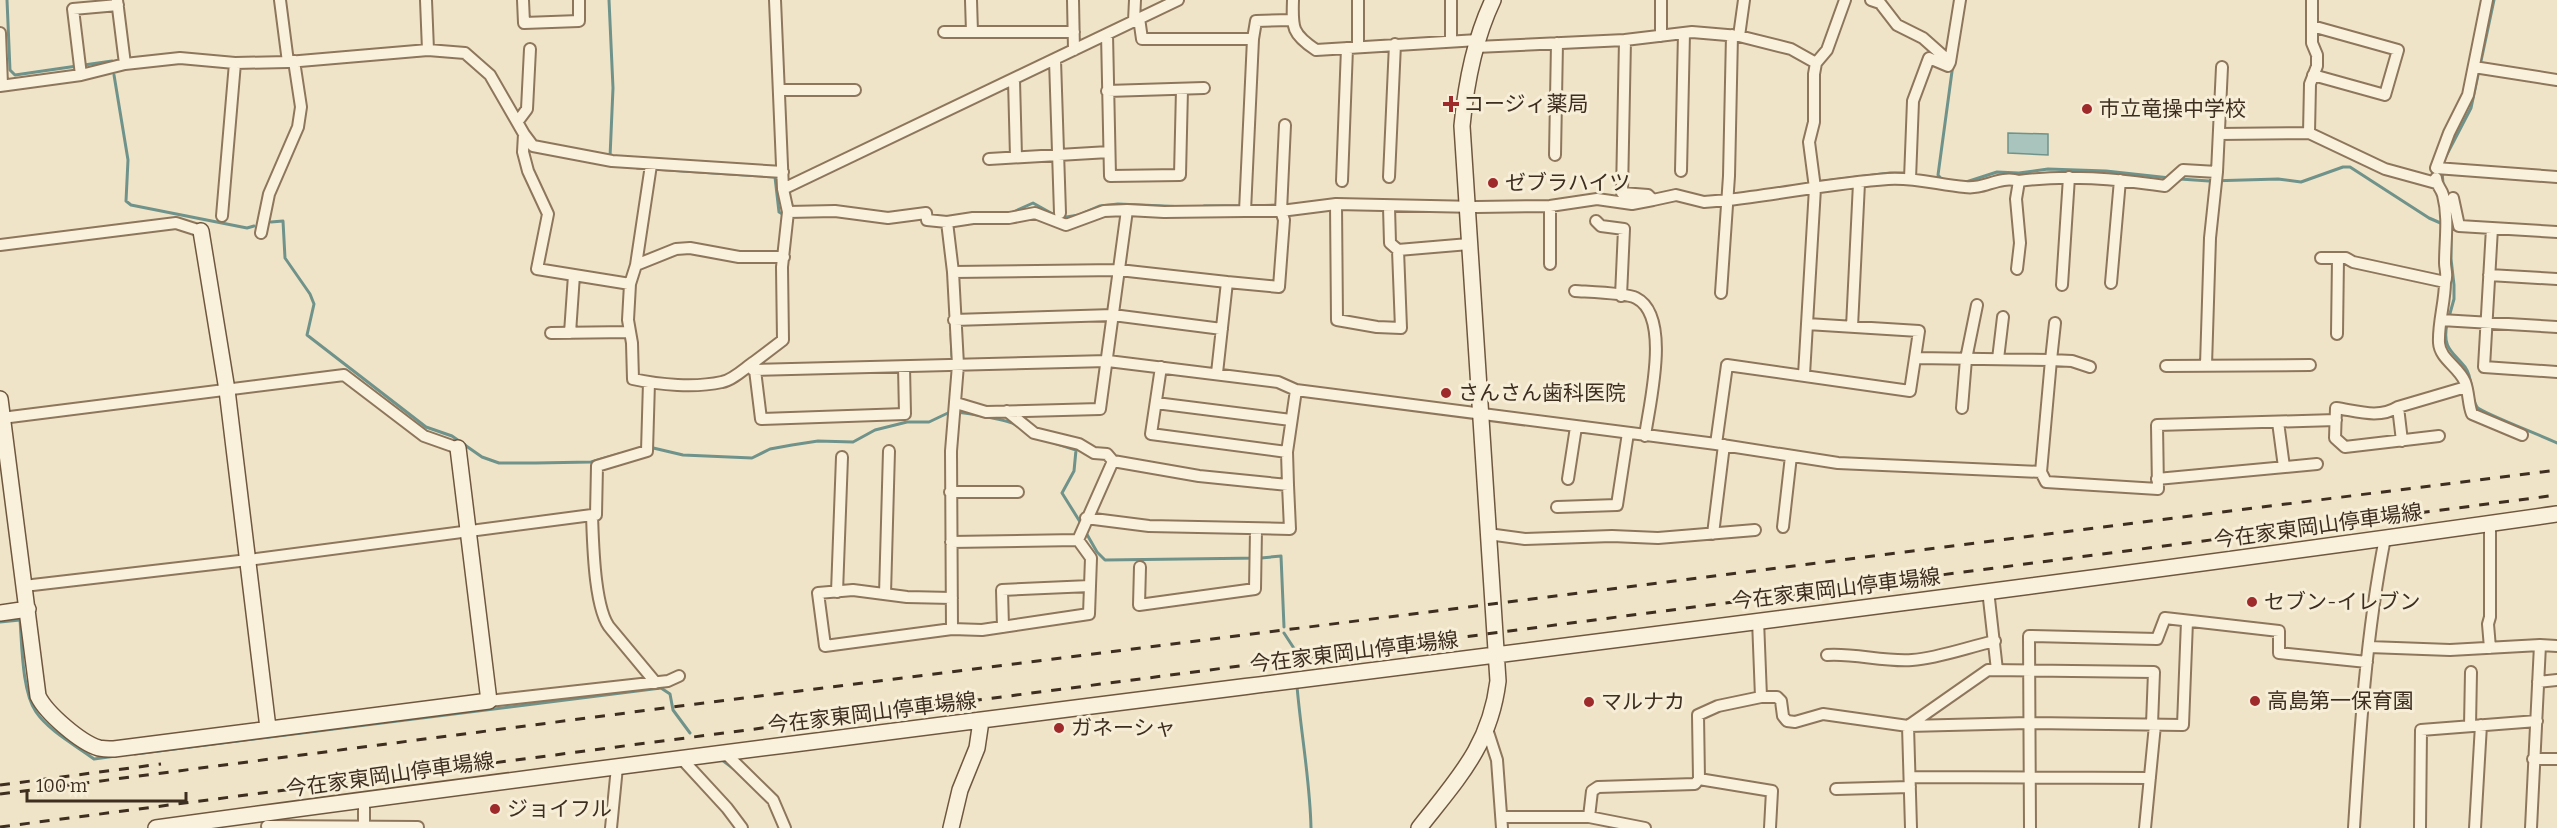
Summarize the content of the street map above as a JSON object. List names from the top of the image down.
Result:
{
  "streets": {
    "street": ["今在家東岡山停車場線"]
  },
  "places": {
    "health": ["コージィ薬局"],
    "other": [
      "市立竜操中学校",
      "ゼブラハイツ",
      "さんさん歯科医院",
      "セブン-イレブン",
      "高島第一保育園",
      "マルナカ",
      "ガネーシャ",
      "ジョイフル"
    ]
  },
  "scale_bar": "100 m"
}
